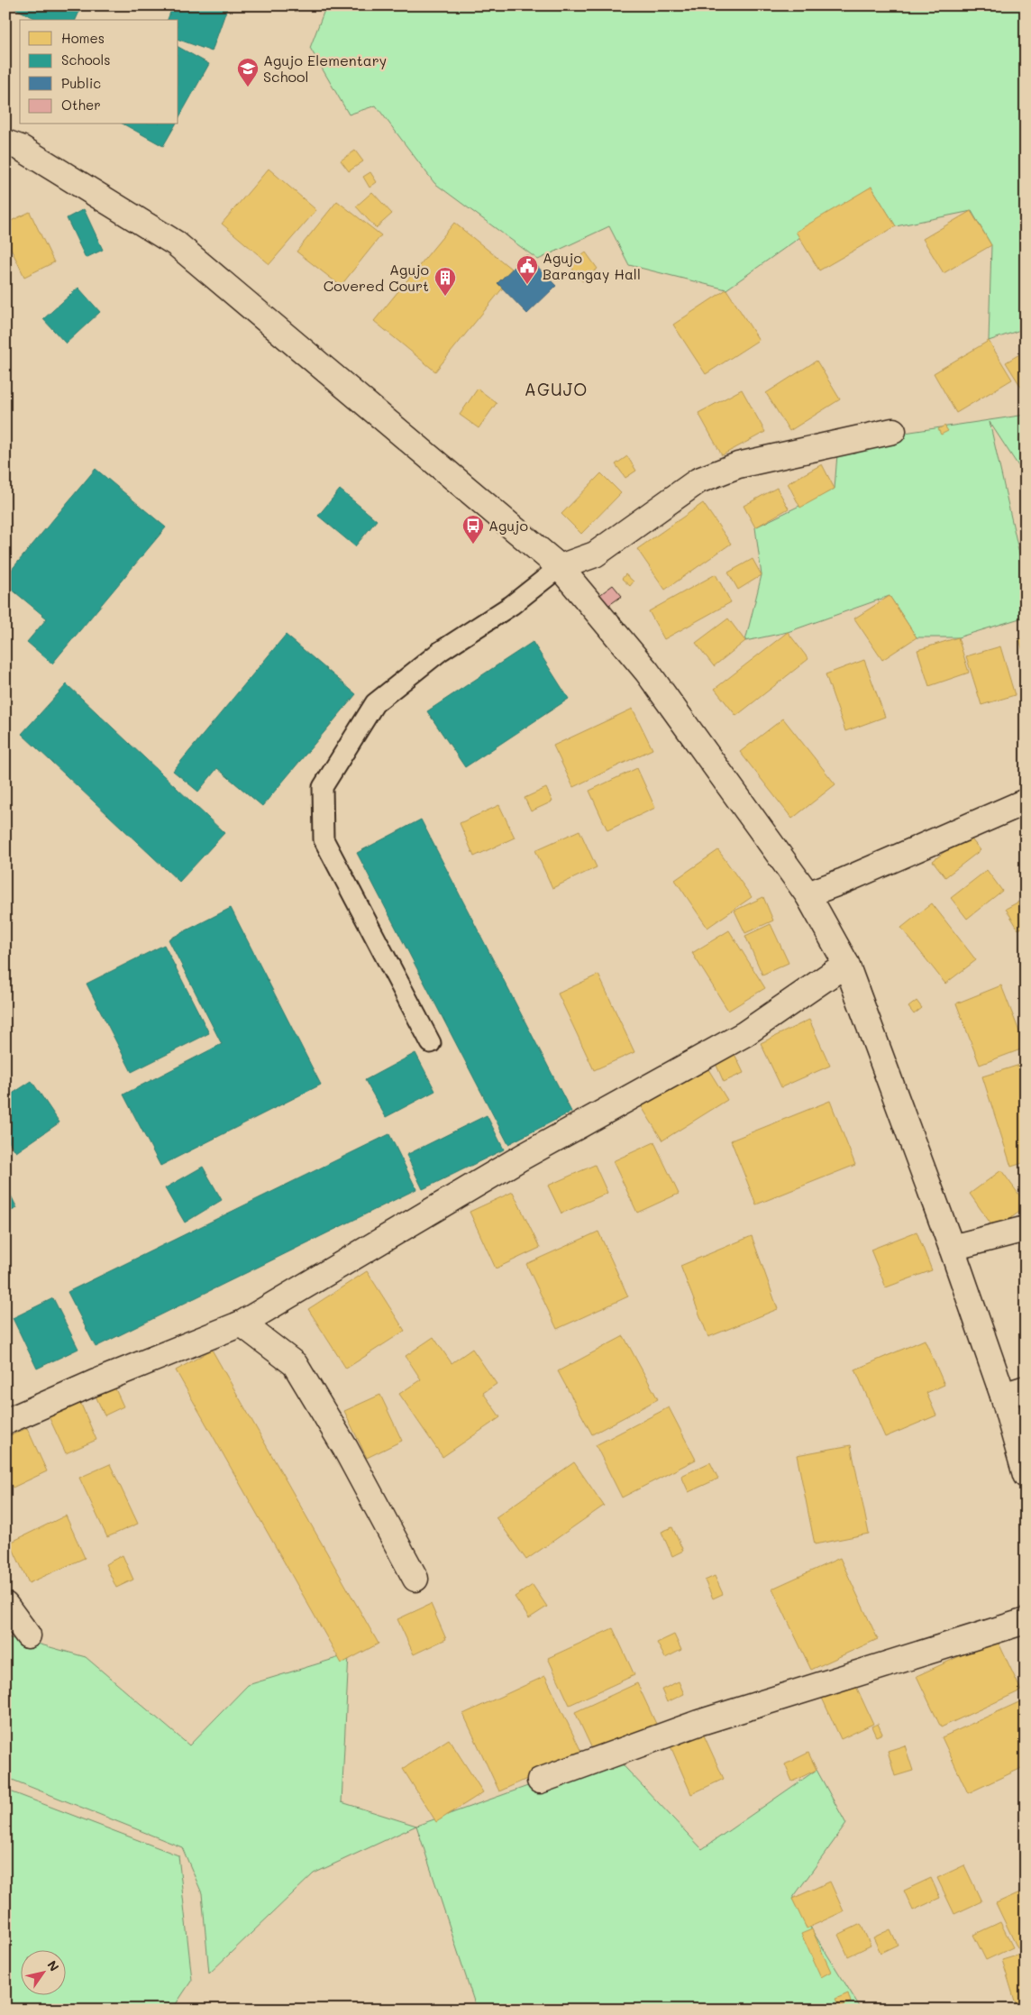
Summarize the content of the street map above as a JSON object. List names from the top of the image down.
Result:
{
  "districts": ["AGUJO"],
  "places": {
    "school or university": ["Agujo Elementary School"],
    "public building": ["Agujo Barangay Hall"],
    "building": ["Agujo Covered Court"],
    "bus stop": ["Agujo"]
  },
  "legend": [
    "Homes",
    "Schools",
    "Public",
    "Other"
  ],
  "north": "top right"
}
